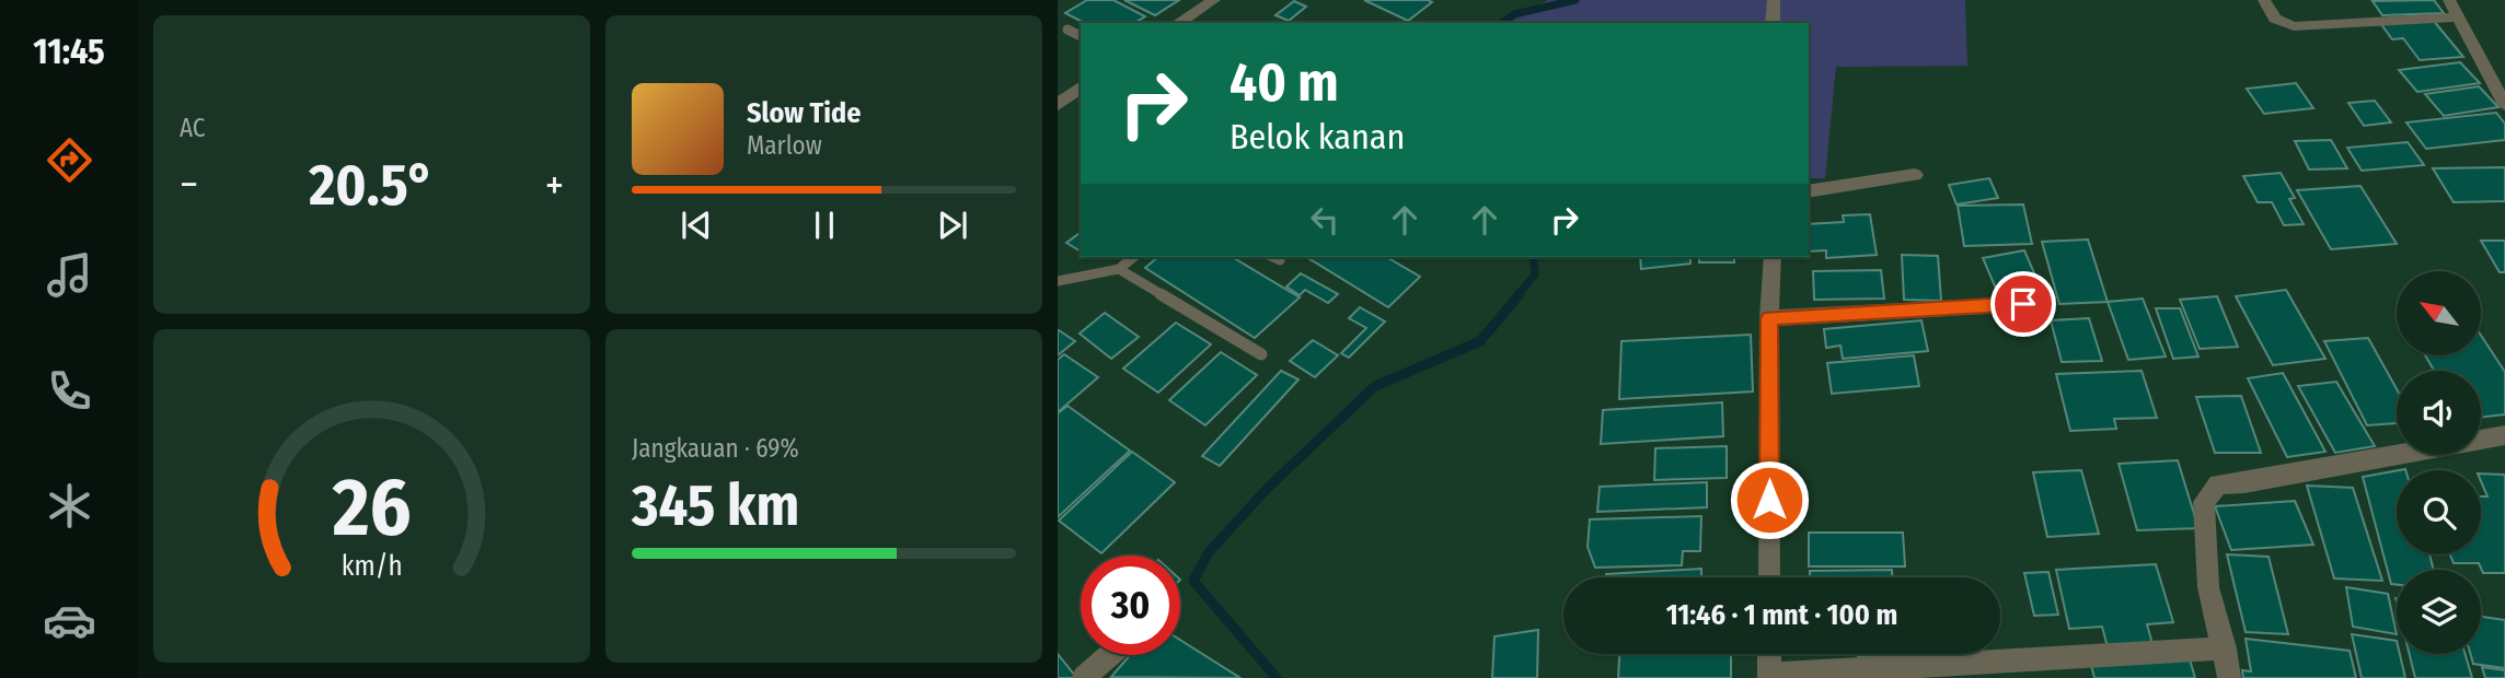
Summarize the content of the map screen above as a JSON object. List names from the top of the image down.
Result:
{
  "north": "top left",
  "page": {
    "tabs": "11:45",
    "tile": [
      "AC",
      ["Jangkauan · 69%", "345 km"]
    ],
    "turn": ["40 m", "Belok kanan"],
    "song": ["Slow Tide", "Marlow"],
    "heat": ["−", "20.5°", "+"],
    "limit": "30",
    "trip": "11:46 · 1 mnt · 100 m",
    "gauge": ["26", "km/h"]
  }
}
